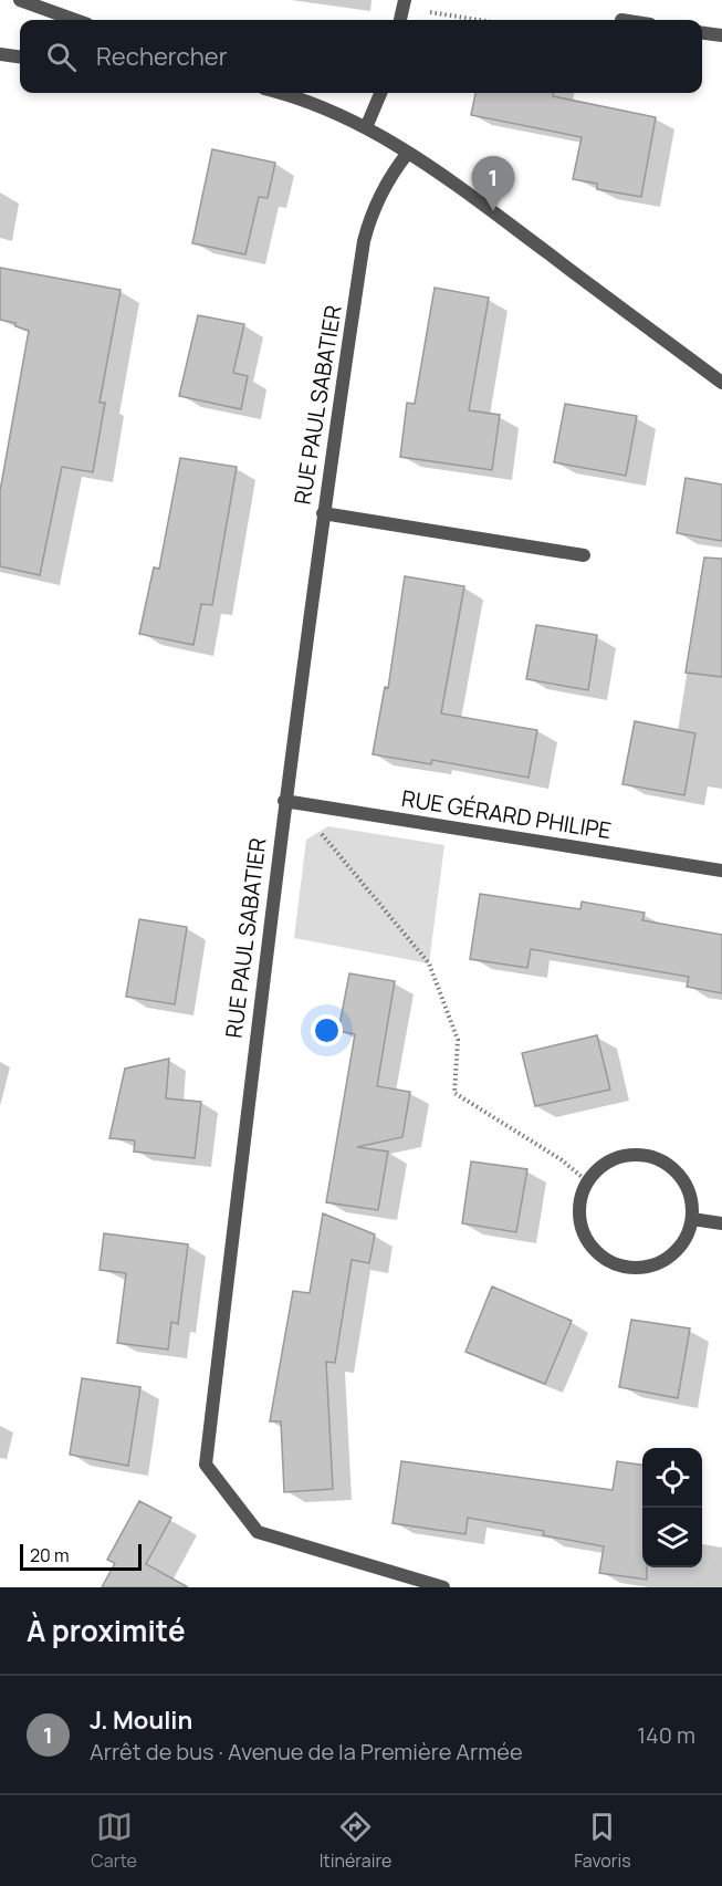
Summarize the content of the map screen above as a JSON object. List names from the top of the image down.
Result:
{
  "streets": {
    "street": ["RUE PAUL SABATIER", "RUE GÉRARD PHILIPE"]
  },
  "crossings": [
    ["RUE PAUL SABATIER", "RUE GÉRARD PHILIPE"]
  ],
  "scale_bar": "20 m",
  "page": {
    "search": "Rechercher",
    "pins": "1",
    "scale": "20 m",
    "heading": "À proximité",
    "list": [
      {
        "mark": "1",
        "name": "J. Moulin",
        "note": "Arrêt de bus · Avenue de la Première Armée",
        "value": "140 m"
      }
    ],
    "nav": ["Carte", "Itinéraire", "Favoris"]
  }
}
